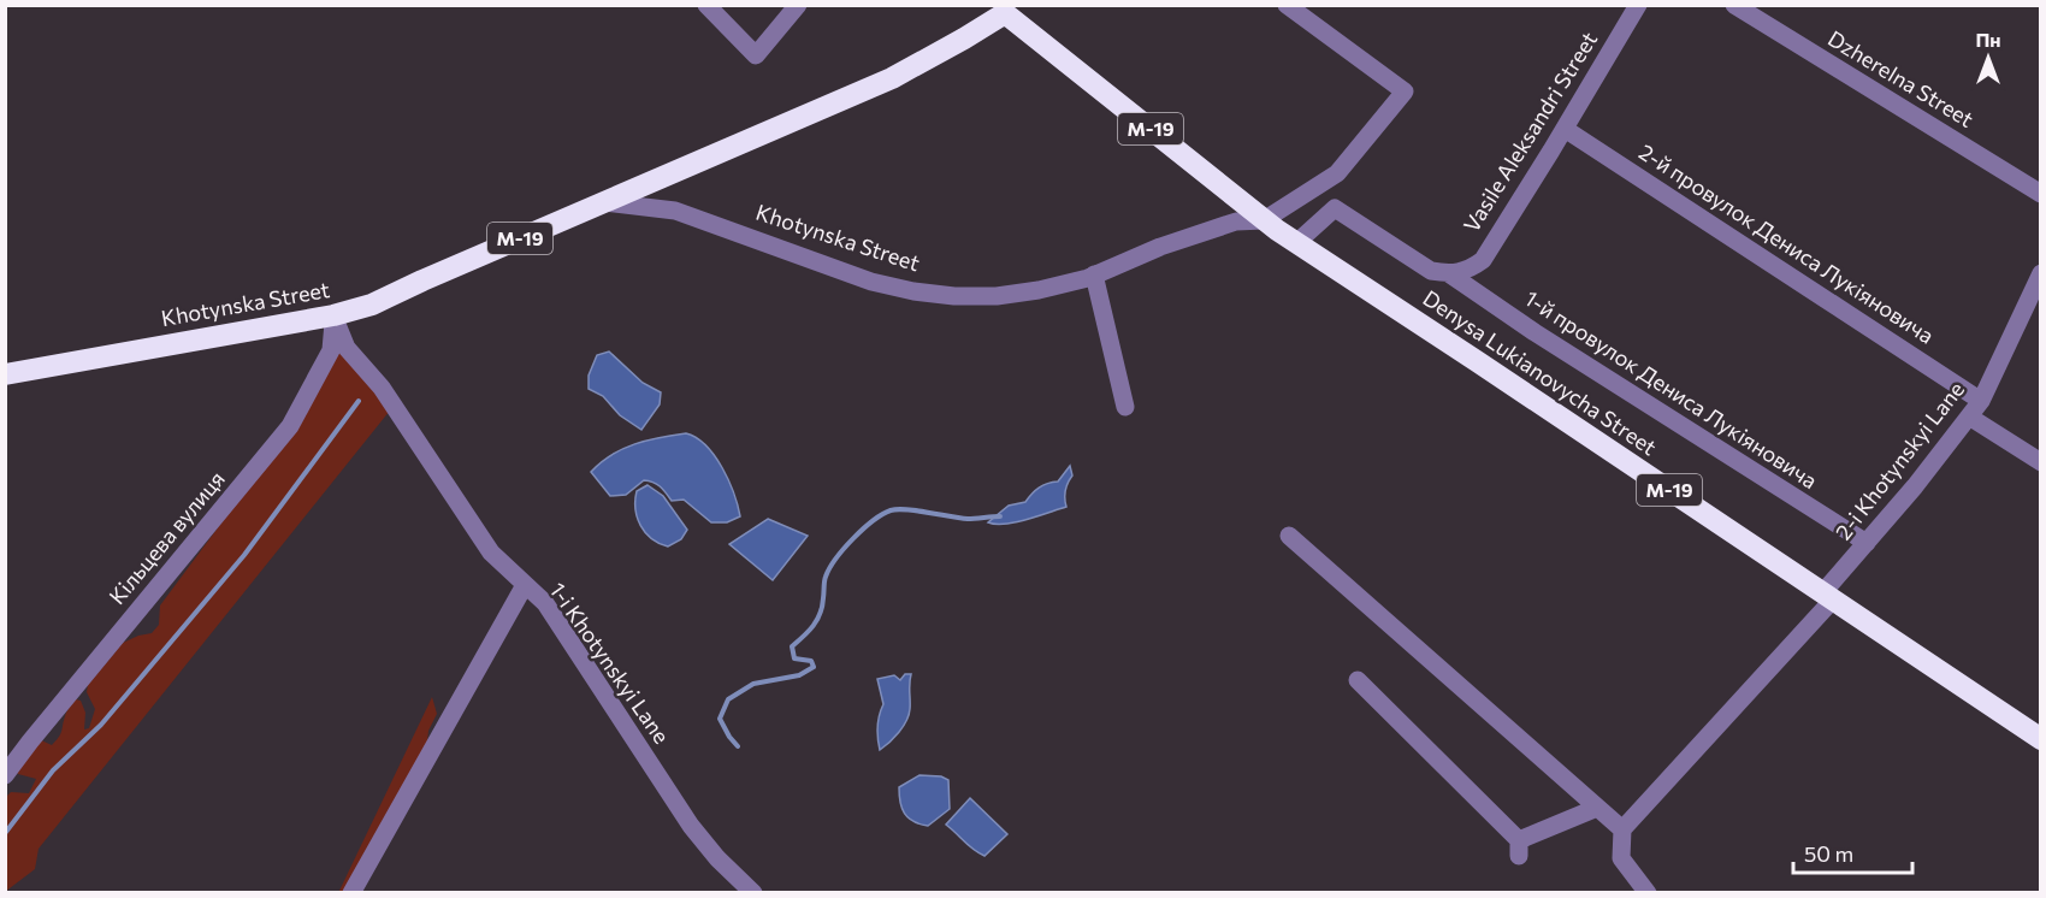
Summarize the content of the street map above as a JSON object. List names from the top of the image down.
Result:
{
  "streets": {
    "highway": ["М-19", "Khotynska Street", "Denysa Lukianovycha Street"],
    "street": [
      "Dzherelna Street",
      "Vasile Aleksandri Street",
      "2-й провулок Дениса Лукіяновича",
      "1-й провулок Дениса Лукіяновича",
      "2-i Khotynskyi Lane",
      "Кільцева вулиця",
      "1-i Khotynskyi Lane"
    ]
  },
  "crossings": [
    ["М-19", "Khotynska Street"],
    ["М-19", "Denysa Lukianovycha Street"],
    ["Vasile Aleksandri Street", "2-й провулок Дениса Лукіяновича"],
    ["Vasile Aleksandri Street", "1-й провулок Дениса Лукіяновича"],
    ["Khotynska Street", "Кільцева вулиця"],
    ["Khotynska Street", "1-i Khotynskyi Lane"],
    ["2-й провулок Дениса Лукіяновича", "2-i Khotynskyi Lane"],
    ["Denysa Lukianovycha Street", "2-i Khotynskyi Lane"],
    ["1-й провулок Дениса Лукіяновича", "2-i Khotynskyi Lane"],
    ["Кільцева вулиця", "1-i Khotynskyi Lane"]
  ],
  "scale_bar": "50 m",
  "north": "top"
}
